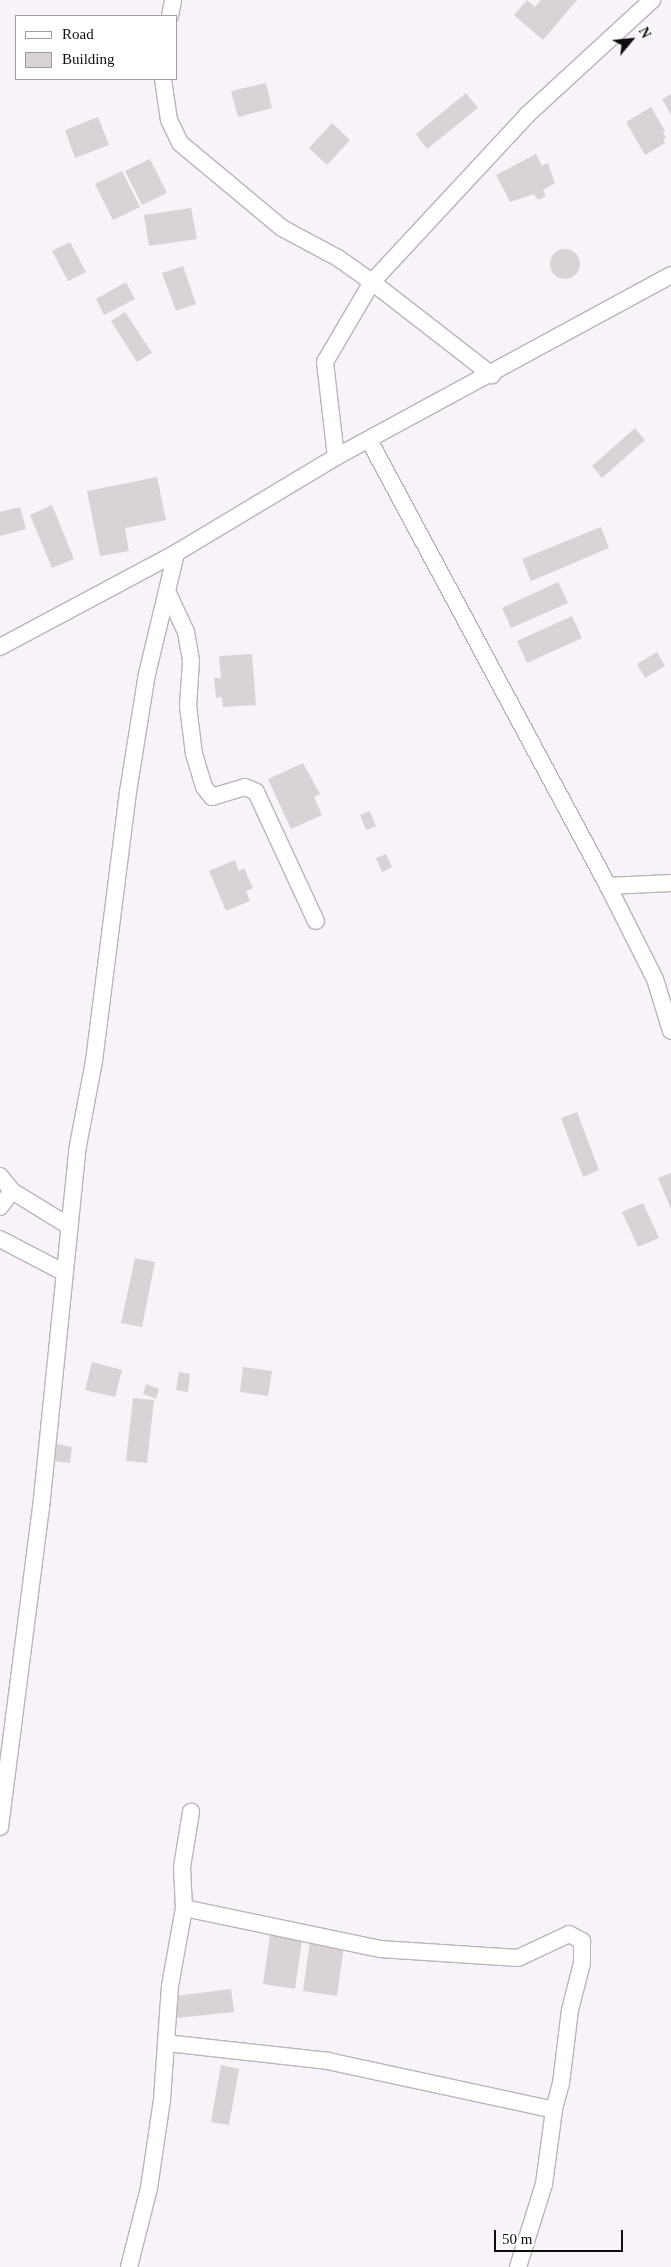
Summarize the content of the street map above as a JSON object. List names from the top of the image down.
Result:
{
  "legend": ["Road", "Building"],
  "scale_bar": "50 m",
  "north": "top right"
}
